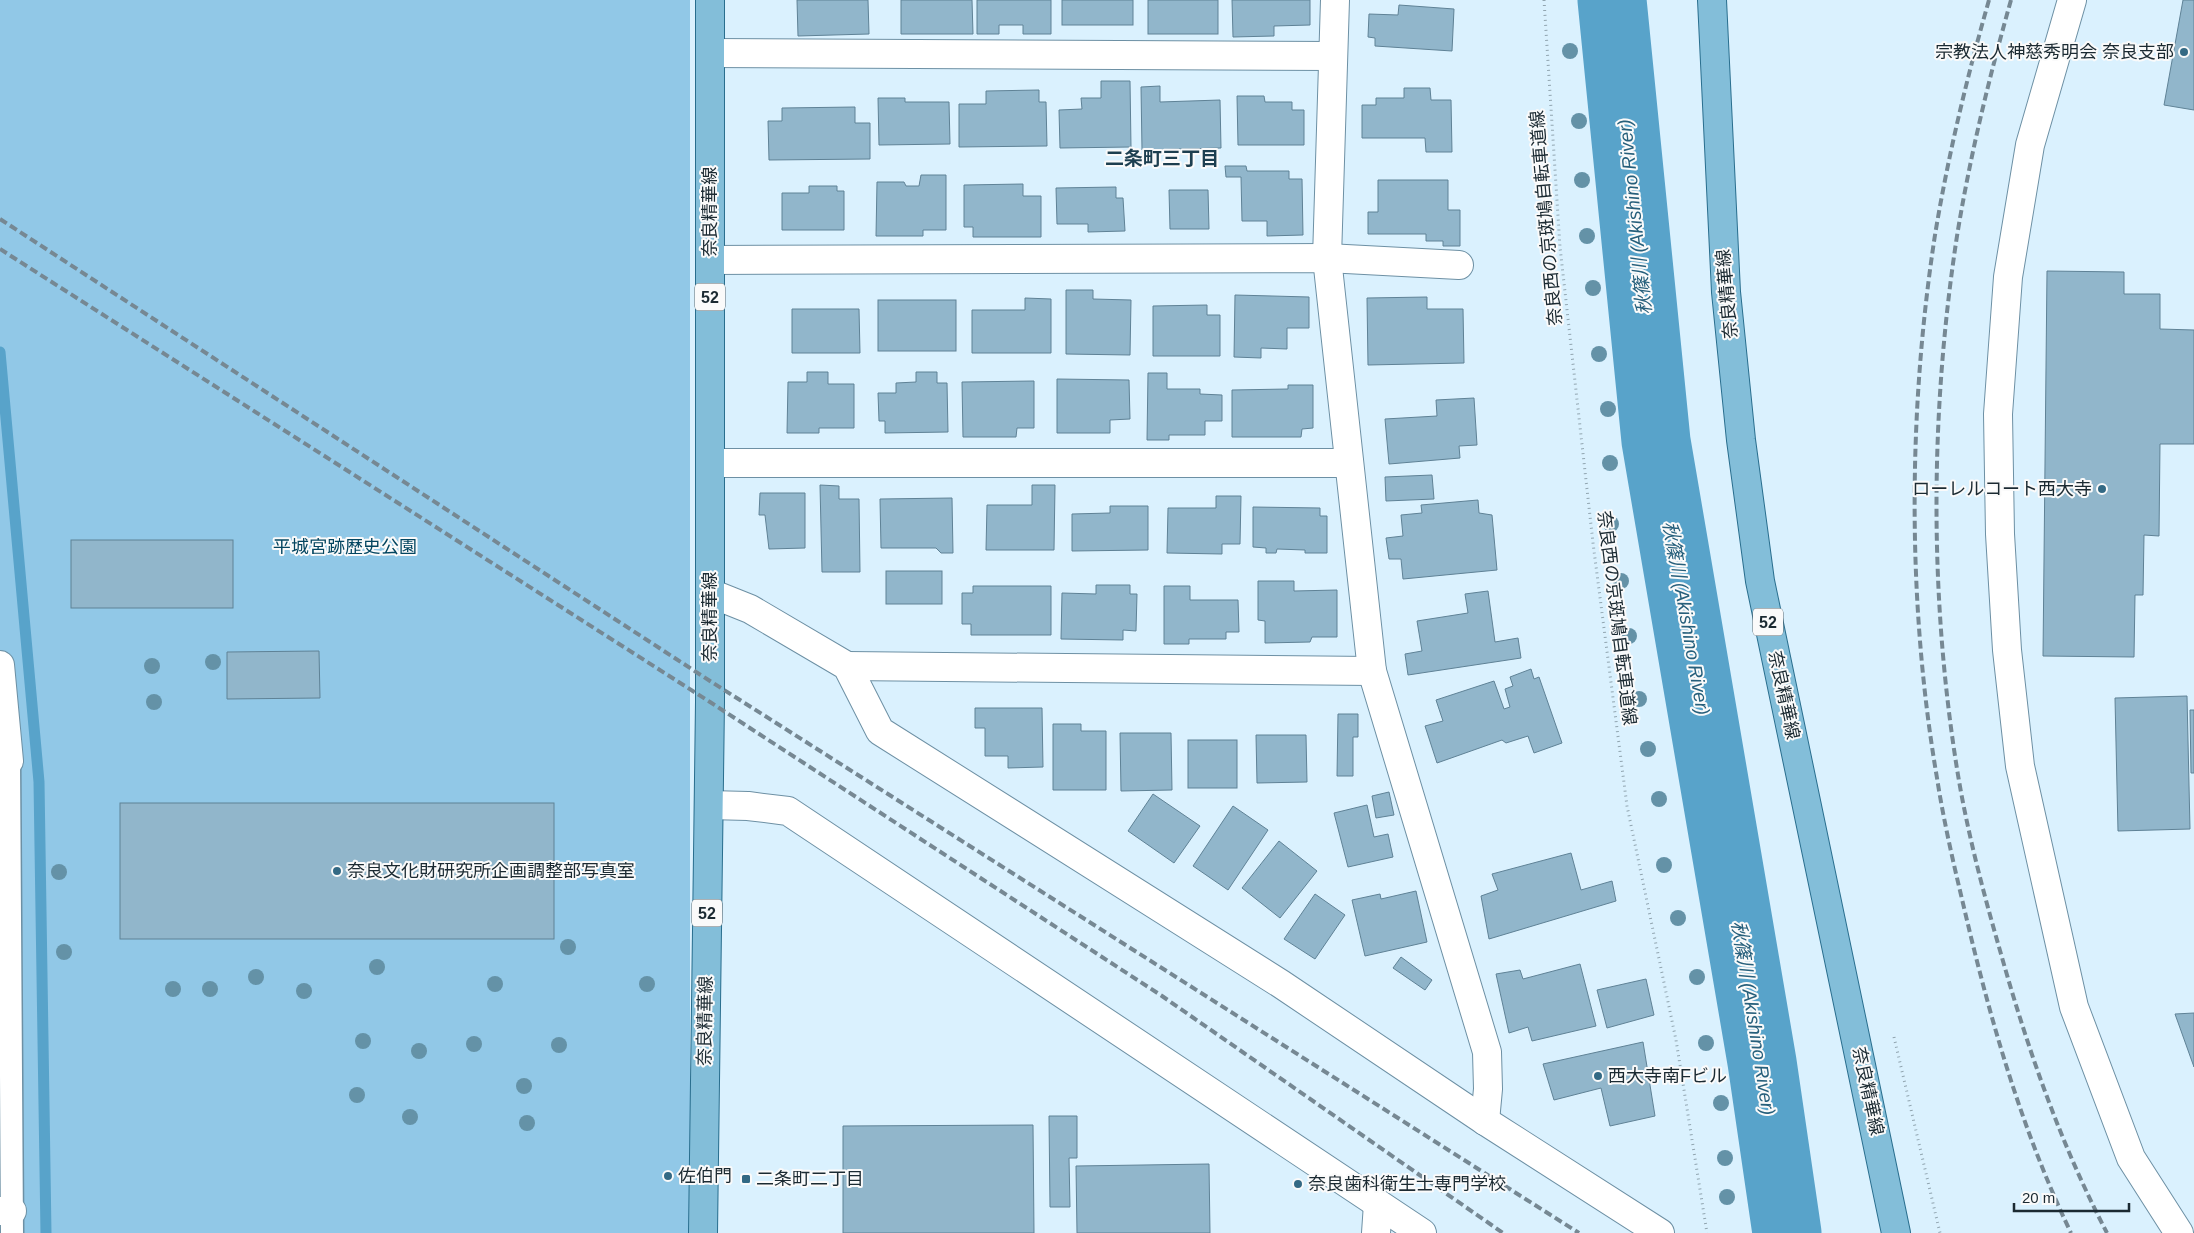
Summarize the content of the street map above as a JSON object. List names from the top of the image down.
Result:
{
  "streets": {
    "main road": ["奈良精華線", "52"],
    "path": ["奈良西の京斑鳩自転車道線"]
  },
  "districts": ["二条町三丁目"],
  "water": ["秋篠川 (Akishino River)"],
  "parks": ["平城宮跡歴史公園"],
  "places": {
    "other": [
      "宗教法人神慈秀明会 奈良支部",
      "ローレルコート西大寺",
      "奈良文化財研究所企画調整部写真室",
      "西大寺南Fビル",
      "佐伯門",
      "奈良歯科衛生士専門学校"
    ],
    "transit": ["二条町二丁目"]
  },
  "scale_bar": "20 m"
}
